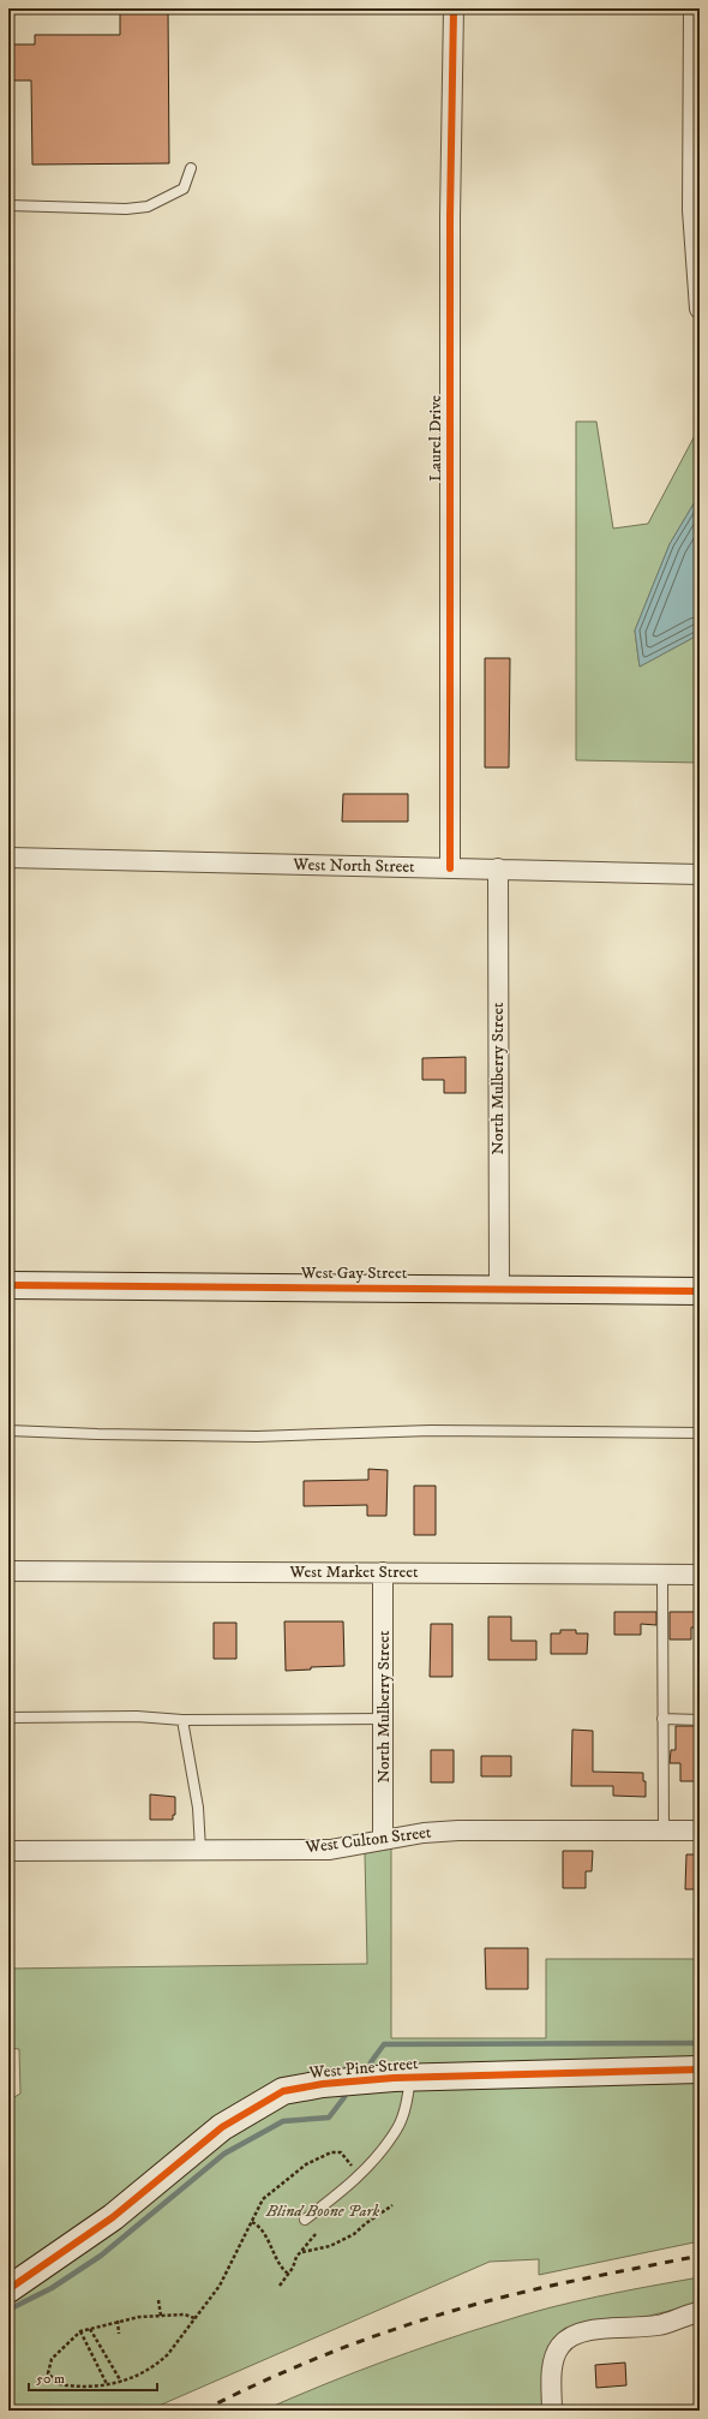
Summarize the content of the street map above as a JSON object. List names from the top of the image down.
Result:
{
  "streets": {
    "street": [
      "Laurel Drive",
      "West North Street",
      "North Mulberry Street",
      "West Gay Street",
      "West Market Street",
      "West Culton Street",
      "West Pine Street"
    ]
  },
  "crossings": [
    ["Laurel Drive", "West North Street"],
    ["West North Street", "North Mulberry Street"],
    ["North Mulberry Street", "West Gay Street"],
    ["North Mulberry Street", "West Market Street"],
    ["North Mulberry Street", "West Culton Street"]
  ],
  "parks": ["Blind Boone Park"],
  "scale_bar": "50 m"
}
